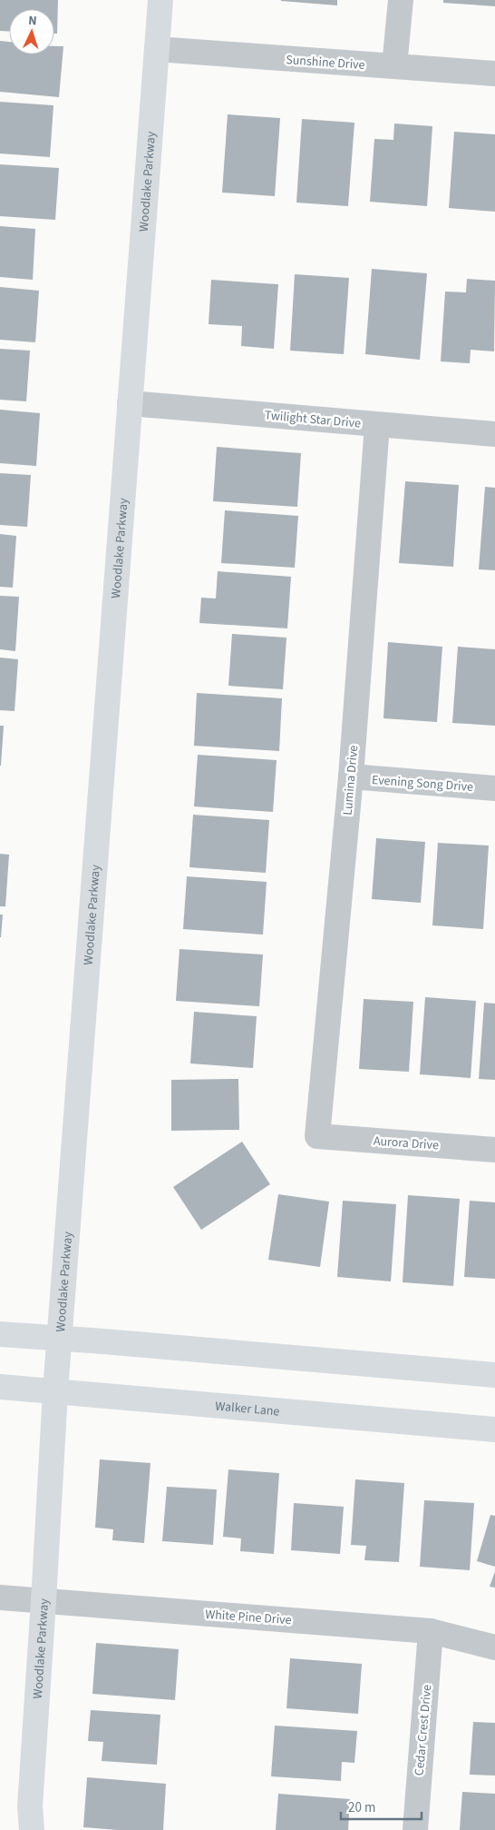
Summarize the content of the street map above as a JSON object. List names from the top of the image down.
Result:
{
  "streets": {
    "street": [
      "Sunshine Drive",
      "Woodlake Parkway",
      "Twilight Star Drive",
      "Lumina Drive",
      "Evening Song Drive",
      "Aurora Drive",
      "Walker Lane",
      "White Pine Drive",
      "Cedar Crest Drive"
    ]
  },
  "crossings": [
    ["Sunshine Drive", "Woodlake Parkway"],
    ["Woodlake Parkway", "Twilight Star Drive"],
    ["Woodlake Parkway", "Walker Lane"],
    ["Woodlake Parkway", "White Pine Drive"],
    ["Twilight Star Drive", "Lumina Drive"],
    ["Lumina Drive", "Evening Song Drive"],
    ["Lumina Drive", "Aurora Drive"],
    ["White Pine Drive", "Cedar Crest Drive"]
  ],
  "scale_bar": "20 m",
  "north": "top"
}
